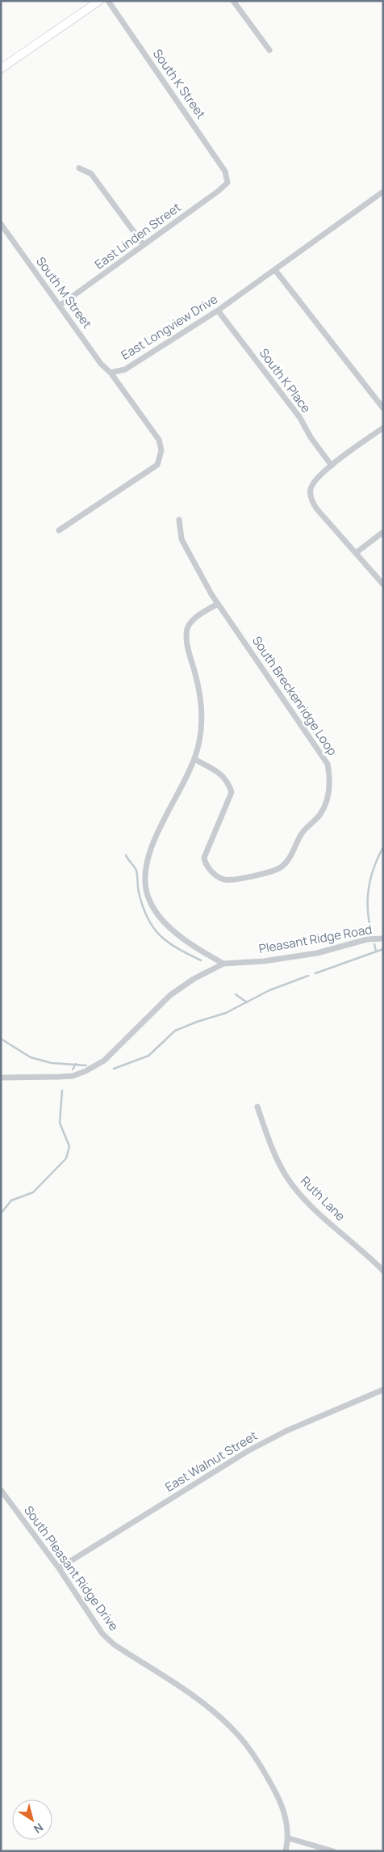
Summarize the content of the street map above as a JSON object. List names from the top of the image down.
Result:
{
  "streets": {
    "street": [
      "South K Street",
      "East Linden Street",
      "South M Street",
      "East Longview Drive",
      "South K Place",
      "South Breckenridge Loop",
      "Pleasant Ridge Road",
      "Ruth Lane",
      "East Walnut Street",
      "South Pleasant Ridge Drive"
    ]
  },
  "crossings": [
    ["South K Street", "East Linden Street"],
    ["East Linden Street", "South M Street"],
    ["South M Street", "East Longview Drive"],
    ["East Longview Drive", "South K Place"],
    ["East Walnut Street", "South Pleasant Ridge Drive"]
  ],
  "north": "bottom right"
}
